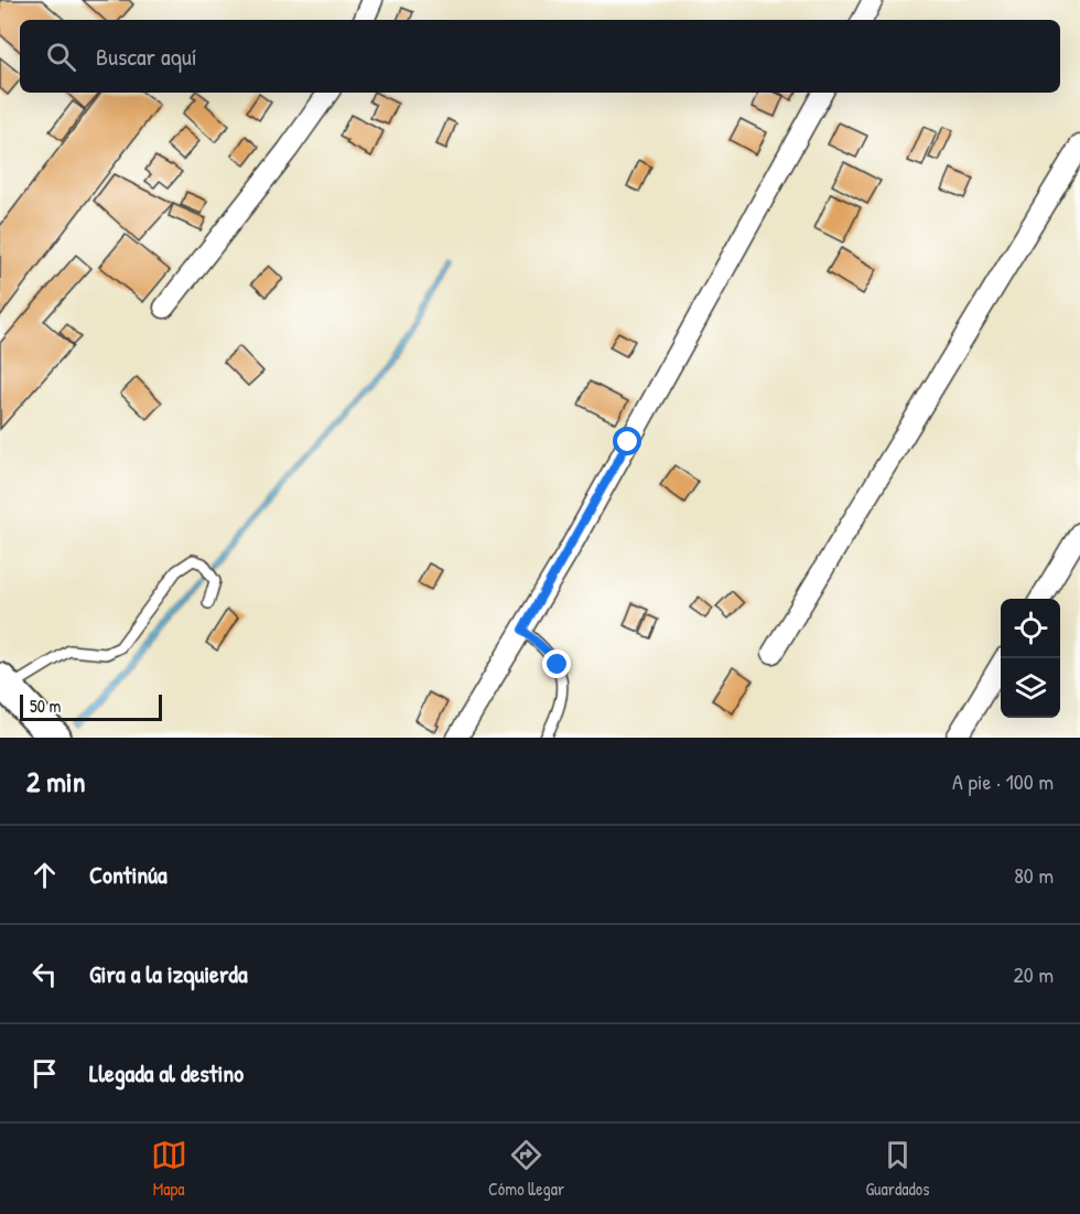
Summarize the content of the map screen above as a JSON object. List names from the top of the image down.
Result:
{
  "scale_bar": "50 m",
  "page": {
    "search": "Buscar aquí",
    "scale": "50 m",
    "heading": ["2 min", "A pie · 100 m"],
    "list": [
      ["Continúa", "80 m"],
      ["Gira a la izquierda", "20 m"],
      "Llegada al destino"
    ],
    "nav": ["Mapa", "Cómo llegar", "Guardados"]
  }
}
